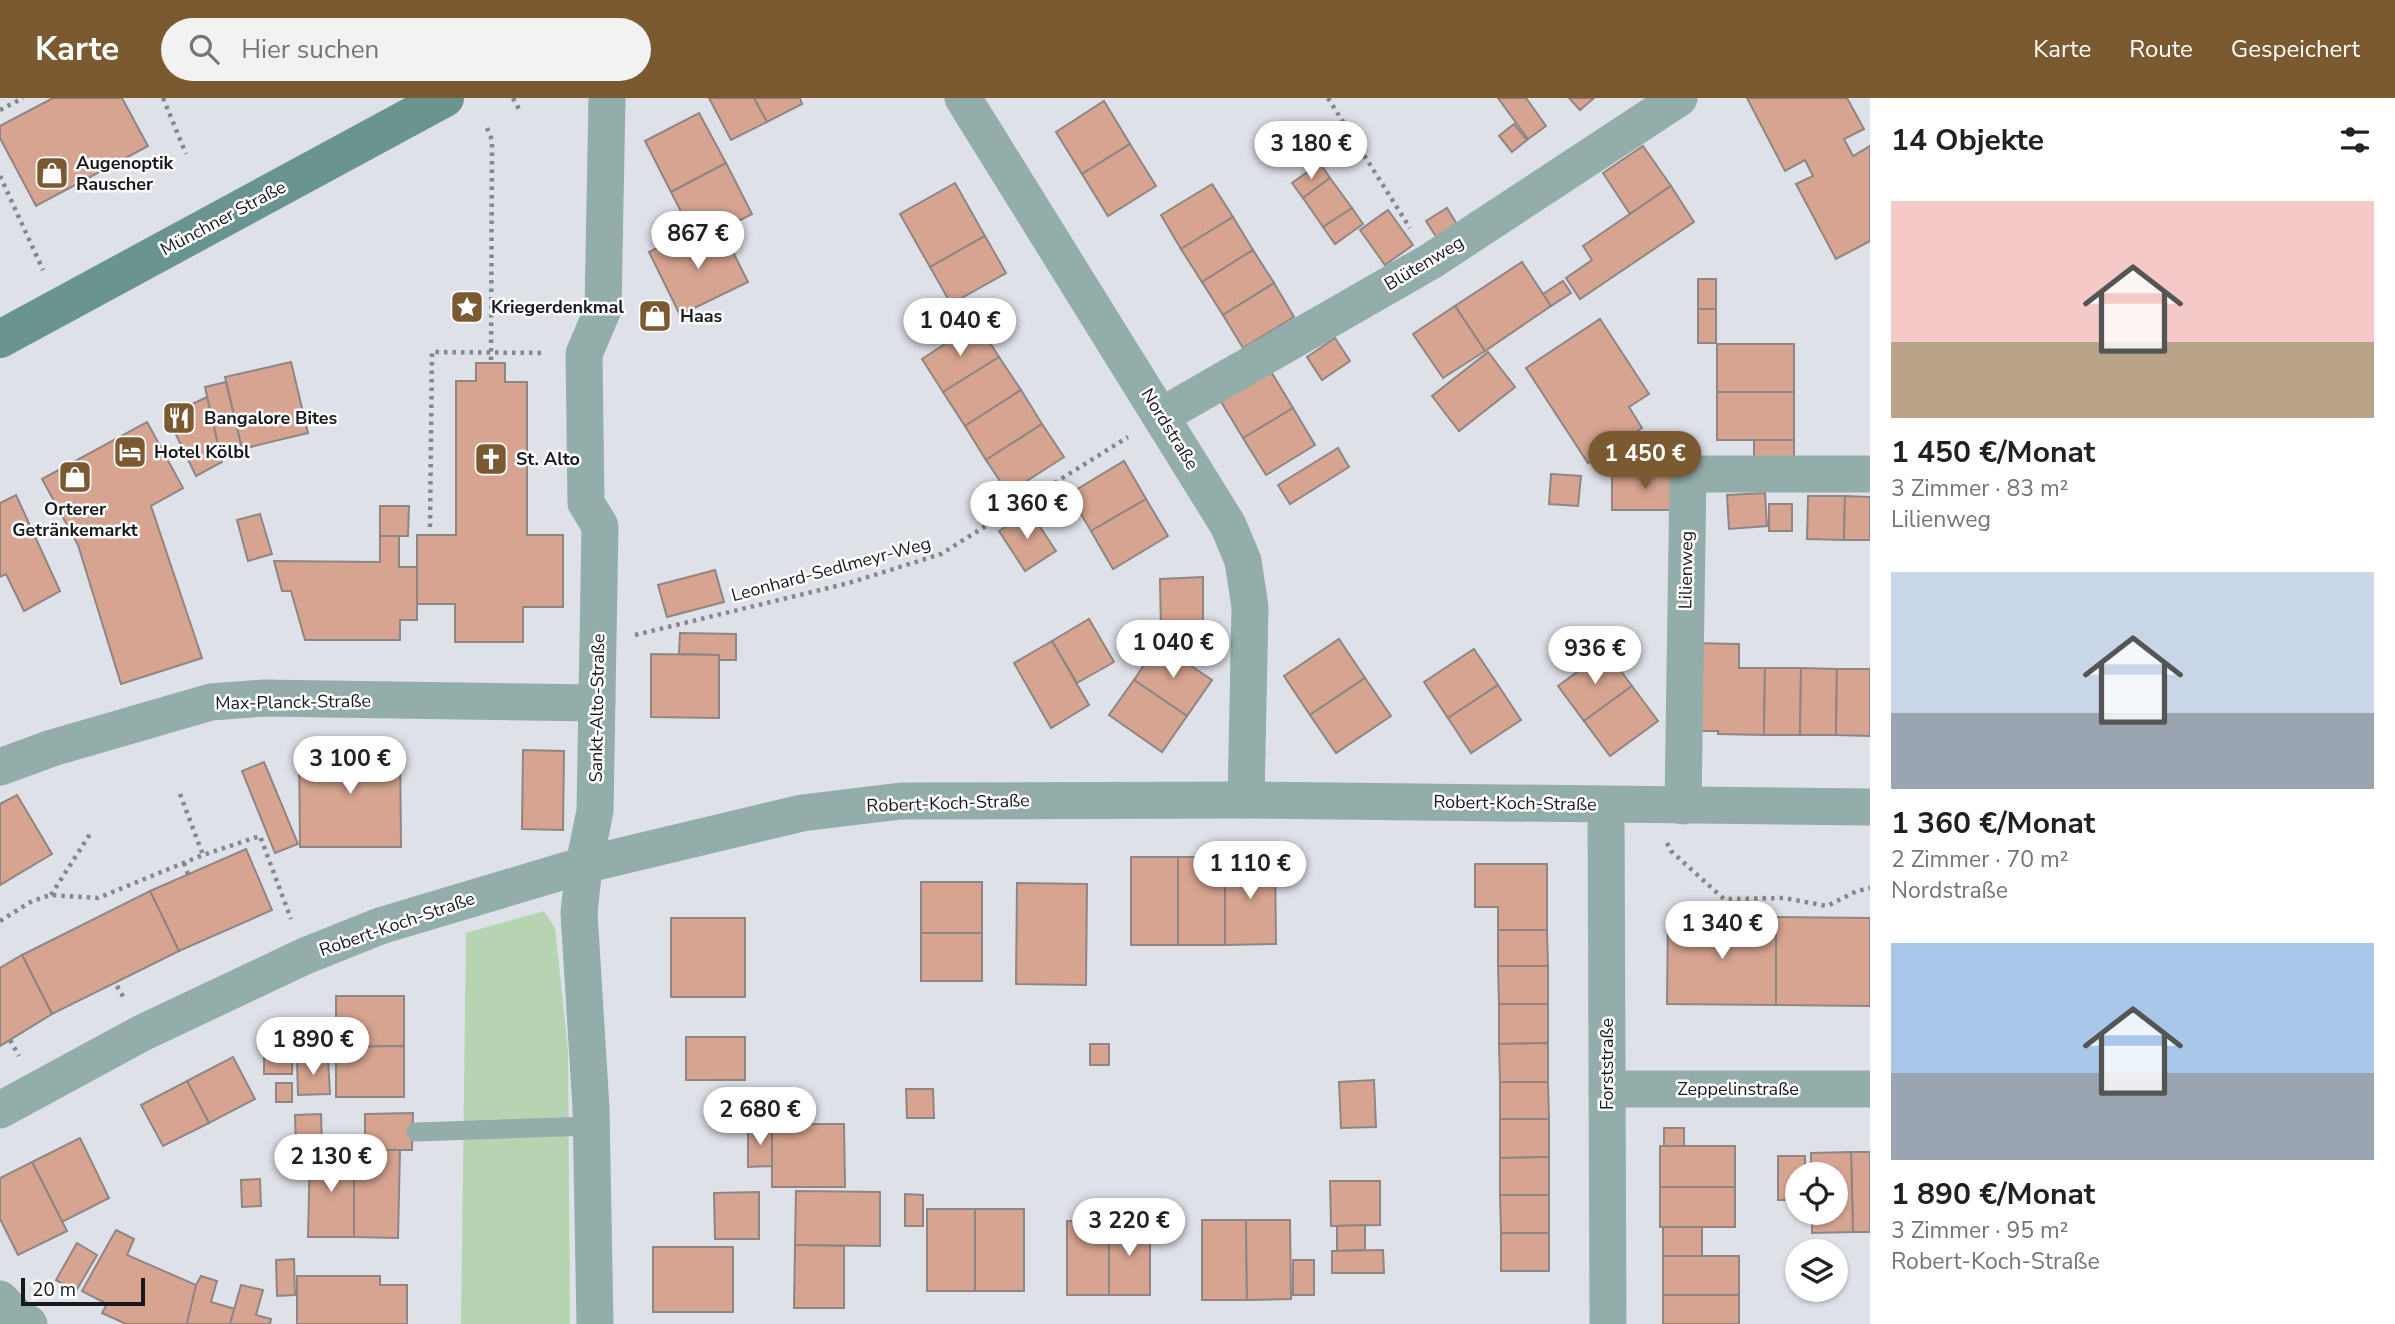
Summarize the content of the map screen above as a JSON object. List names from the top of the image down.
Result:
{
  "streets": {
    "main road": ["Münchner Straße"],
    "street": [
      "Blütenweg",
      "Nordstraße",
      "Lilienweg",
      "Max-Planck-Straße",
      "Sankt-Alto-Straße",
      "Robert-Koch-Straße",
      "Forststraße",
      "Zeppelinstraße"
    ],
    "path": ["Leonhard-Sedlmeyr-Weg"]
  },
  "crossings": [
    ["Blütenweg", "Nordstraße"],
    ["Blütenweg", "Leonhard-Sedlmeyr-Weg"],
    ["Nordstraße", "Leonhard-Sedlmeyr-Weg"],
    ["Nordstraße", "Robert-Koch-Straße"],
    ["Leonhard-Sedlmeyr-Weg", "Sankt-Alto-Straße"],
    ["Lilienweg", "Robert-Koch-Straße"],
    ["Max-Planck-Straße", "Sankt-Alto-Straße"],
    ["Sankt-Alto-Straße", "Robert-Koch-Straße"],
    ["Robert-Koch-Straße", "Forststraße"],
    ["Forststraße", "Zeppelinstraße"]
  ],
  "places": {
    "shop": ["Augenoptik Rauscher", "Haas", "Orterer Getränkemarkt"],
    "place": ["Kriegerdenkmal"],
    "restaurant": ["Bangalore Bites"],
    "hotel": ["Hotel Kölbl"],
    "church": ["St. Alto"]
  },
  "scale_bar": "20 m",
  "page": {
    "header": "Karte",
    "search": "Hier suchen",
    "nav": ["Karte", "Route", "Gespeichert"],
    "heading": "14 Objekte",
    "price": [
      "3 180 €",
      "867 €",
      "1 040 €",
      "1 450 €",
      "1 360 €",
      "1 040 €",
      "936 €",
      "3 100 €",
      "1 110 €",
      "1 340 €",
      "1 890 €",
      "2 680 €",
      "2 130 €",
      "3 220 €"
    ],
    "list": [
      {
        "name": "1 450 €/Monat",
        "note": "3 Zimmer · 83 m² · Lilienweg"
      },
      {
        "name": "1 360 €/Monat",
        "note": "2 Zimmer · 70 m² · Nordstraße"
      },
      {
        "name": "1 890 €/Monat",
        "note": "3 Zimmer · 95 m² · Robert-Koch-Straße"
      }
    ],
    "scale": "20 m"
  }
}
